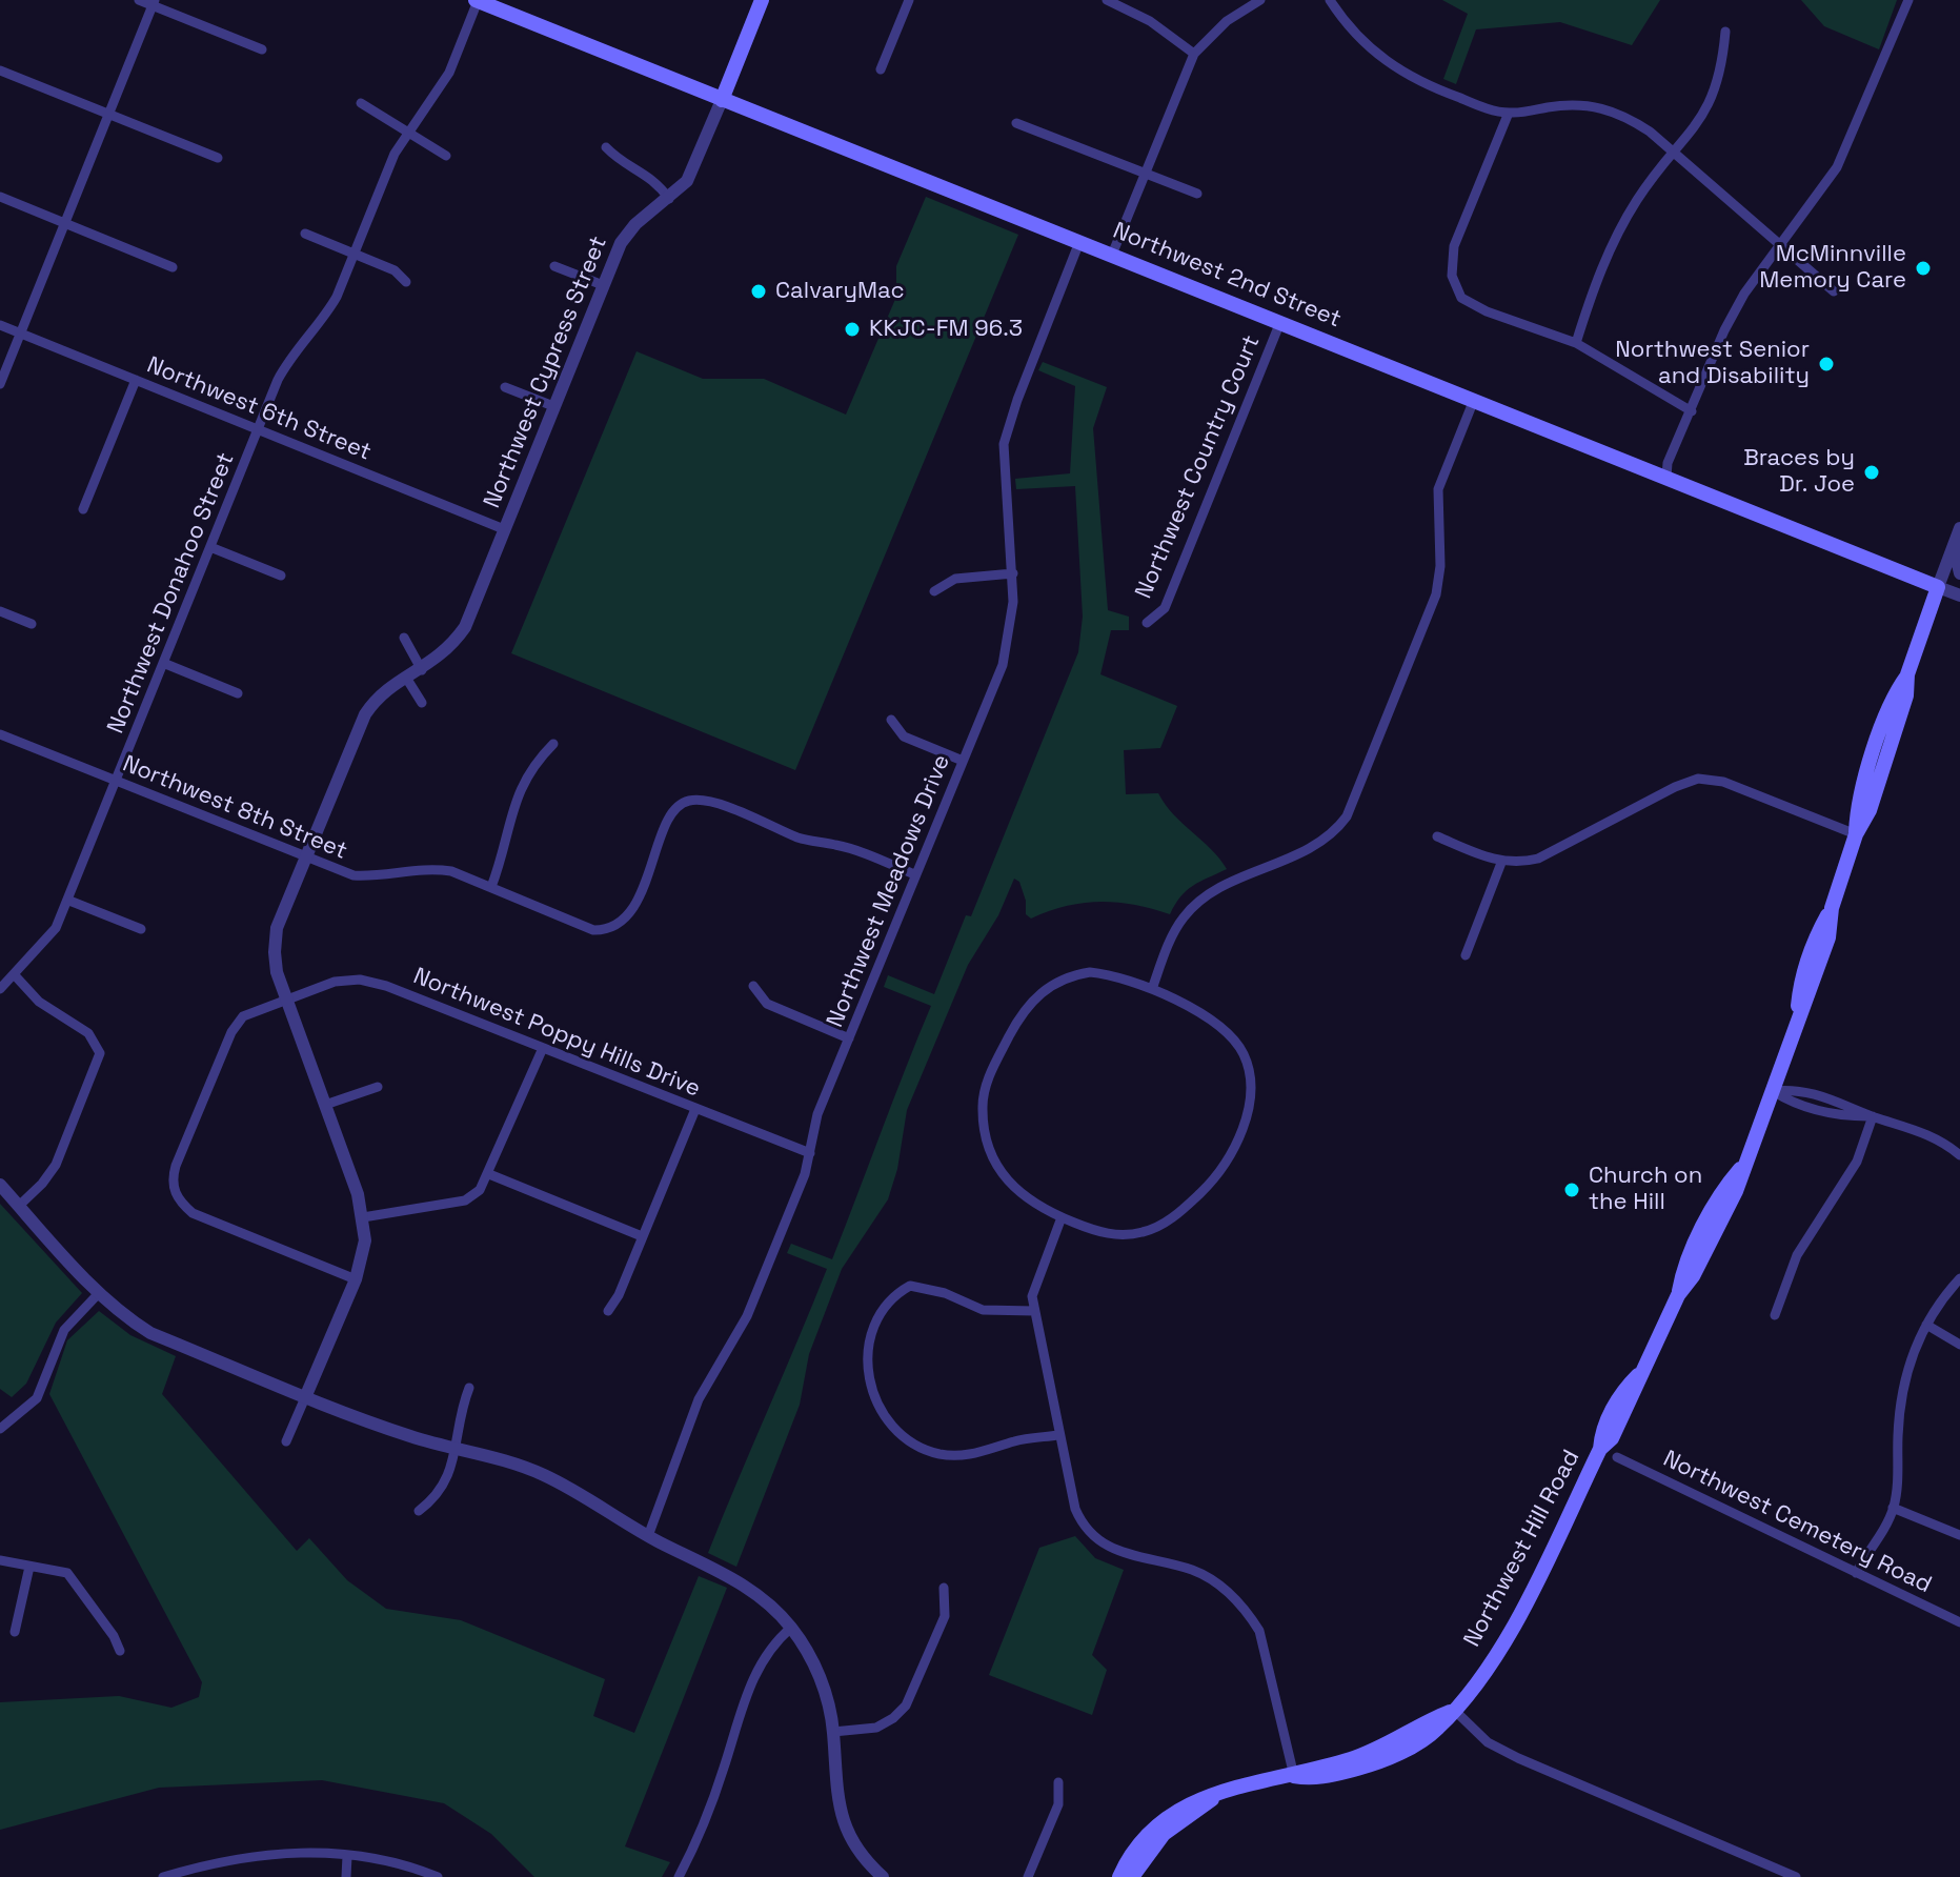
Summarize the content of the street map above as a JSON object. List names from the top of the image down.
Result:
{
  "streets": {
    "main road": ["Northwest 2nd Street", "Northwest Hill Road"],
    "street": [
      "Northwest Cypress Street",
      "Northwest 6th Street",
      "Northwest Country Court",
      "Northwest Donahoo Street",
      "Northwest 8th Street",
      "Northwest Meadows Drive",
      "Northwest Poppy Hills Drive",
      "Northwest Cemetery Road"
    ]
  },
  "crossings": [
    ["Northwest 2nd Street", "Northwest Cypress Street"],
    ["Northwest 2nd Street", "Northwest Country Court"],
    ["Northwest 2nd Street", "Northwest Donahoo Street"],
    ["Northwest 2nd Street", "Northwest Meadows Drive"],
    ["Northwest 2nd Street", "Northwest Hill Road"],
    ["Northwest Cypress Street", "Northwest 6th Street"],
    ["Northwest Cypress Street", "Northwest 8th Street"],
    ["Northwest Cypress Street", "Northwest Poppy Hills Drive"],
    ["Northwest 6th Street", "Northwest Donahoo Street"],
    ["Northwest Donahoo Street", "Northwest 8th Street"],
    ["Northwest 8th Street", "Northwest Meadows Drive"],
    ["Northwest Meadows Drive", "Northwest Poppy Hills Drive"]
  ],
  "places": [
    "McMinnville Memory Care",
    "CalvaryMac",
    "KKJC-FM 96.3",
    "Northwest Senior and Disability",
    "Braces by Dr. Joe",
    "Church on the Hill"
  ]
}
